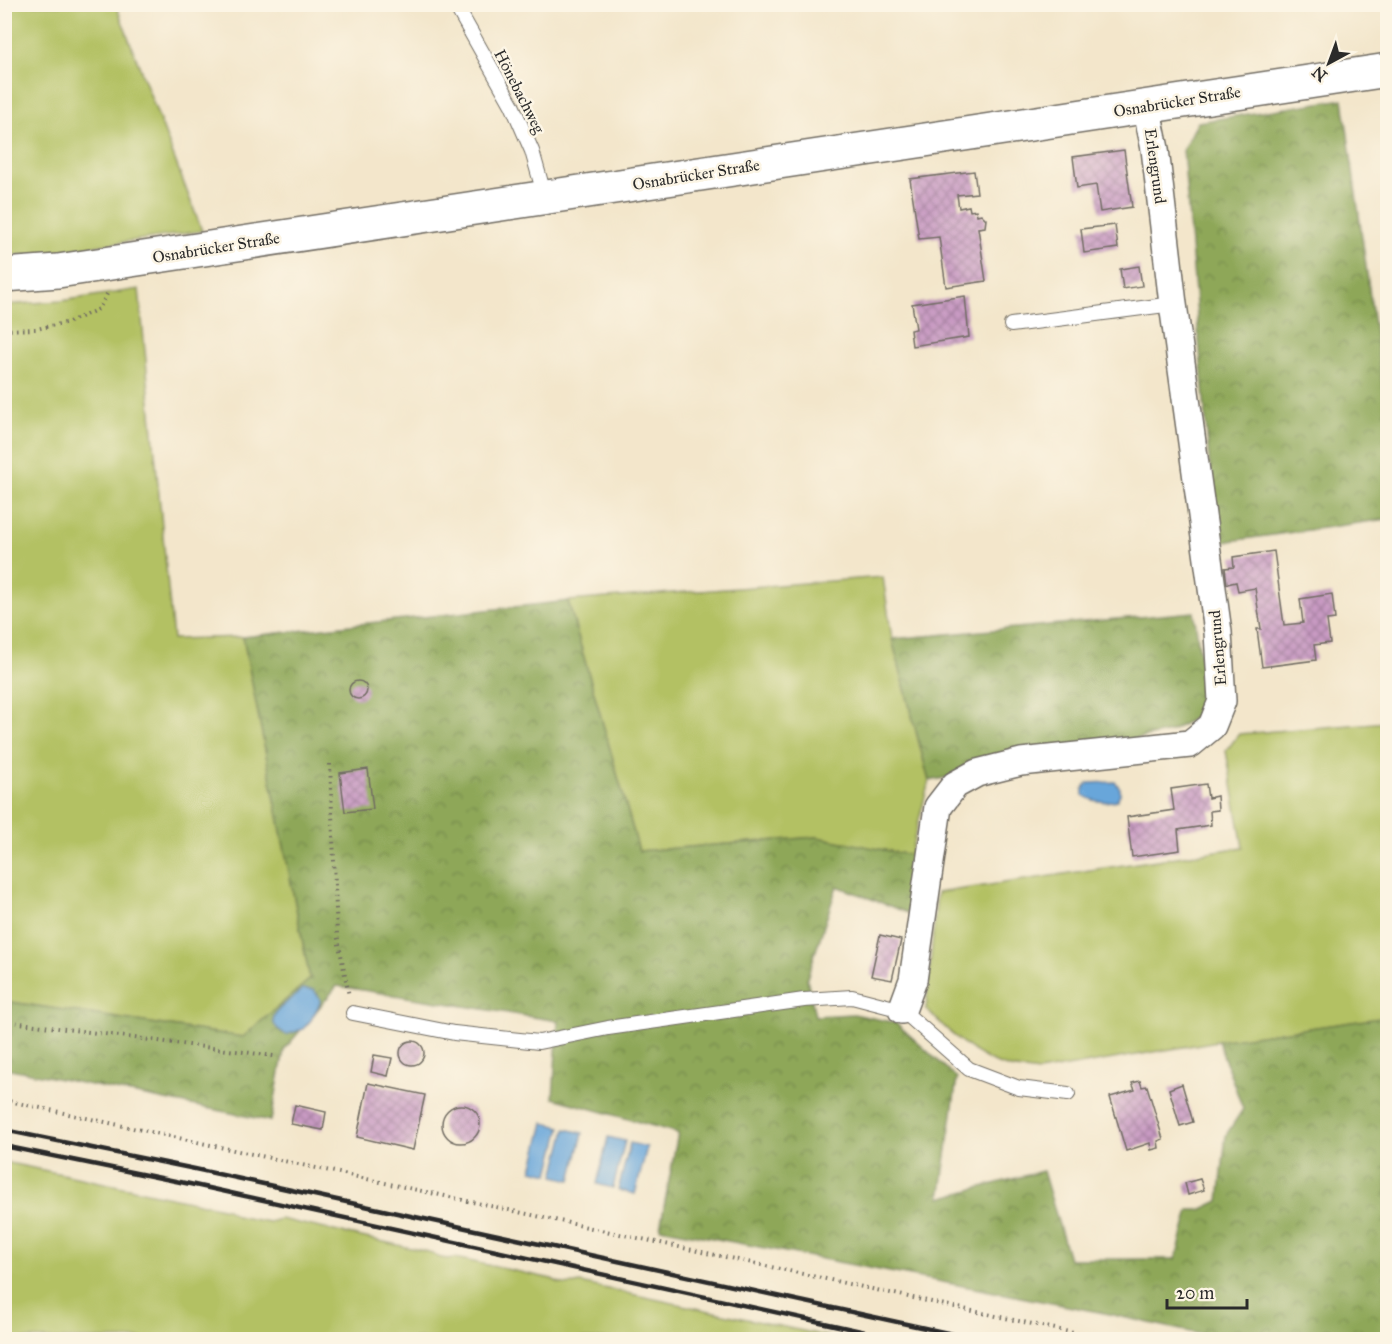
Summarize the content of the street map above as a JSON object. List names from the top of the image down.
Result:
{
  "streets": {
    "main road": ["Osnabrücker Straße"],
    "street": ["Erlengrund"],
    "lane": ["Hönebachweg"]
  },
  "crossings": [
    ["Hönebachweg", "Osnabrücker Straße"],
    ["Osnabrücker Straße", "Erlengrund"]
  ],
  "scale_bar": "20 m",
  "north": "bottom left"
}
